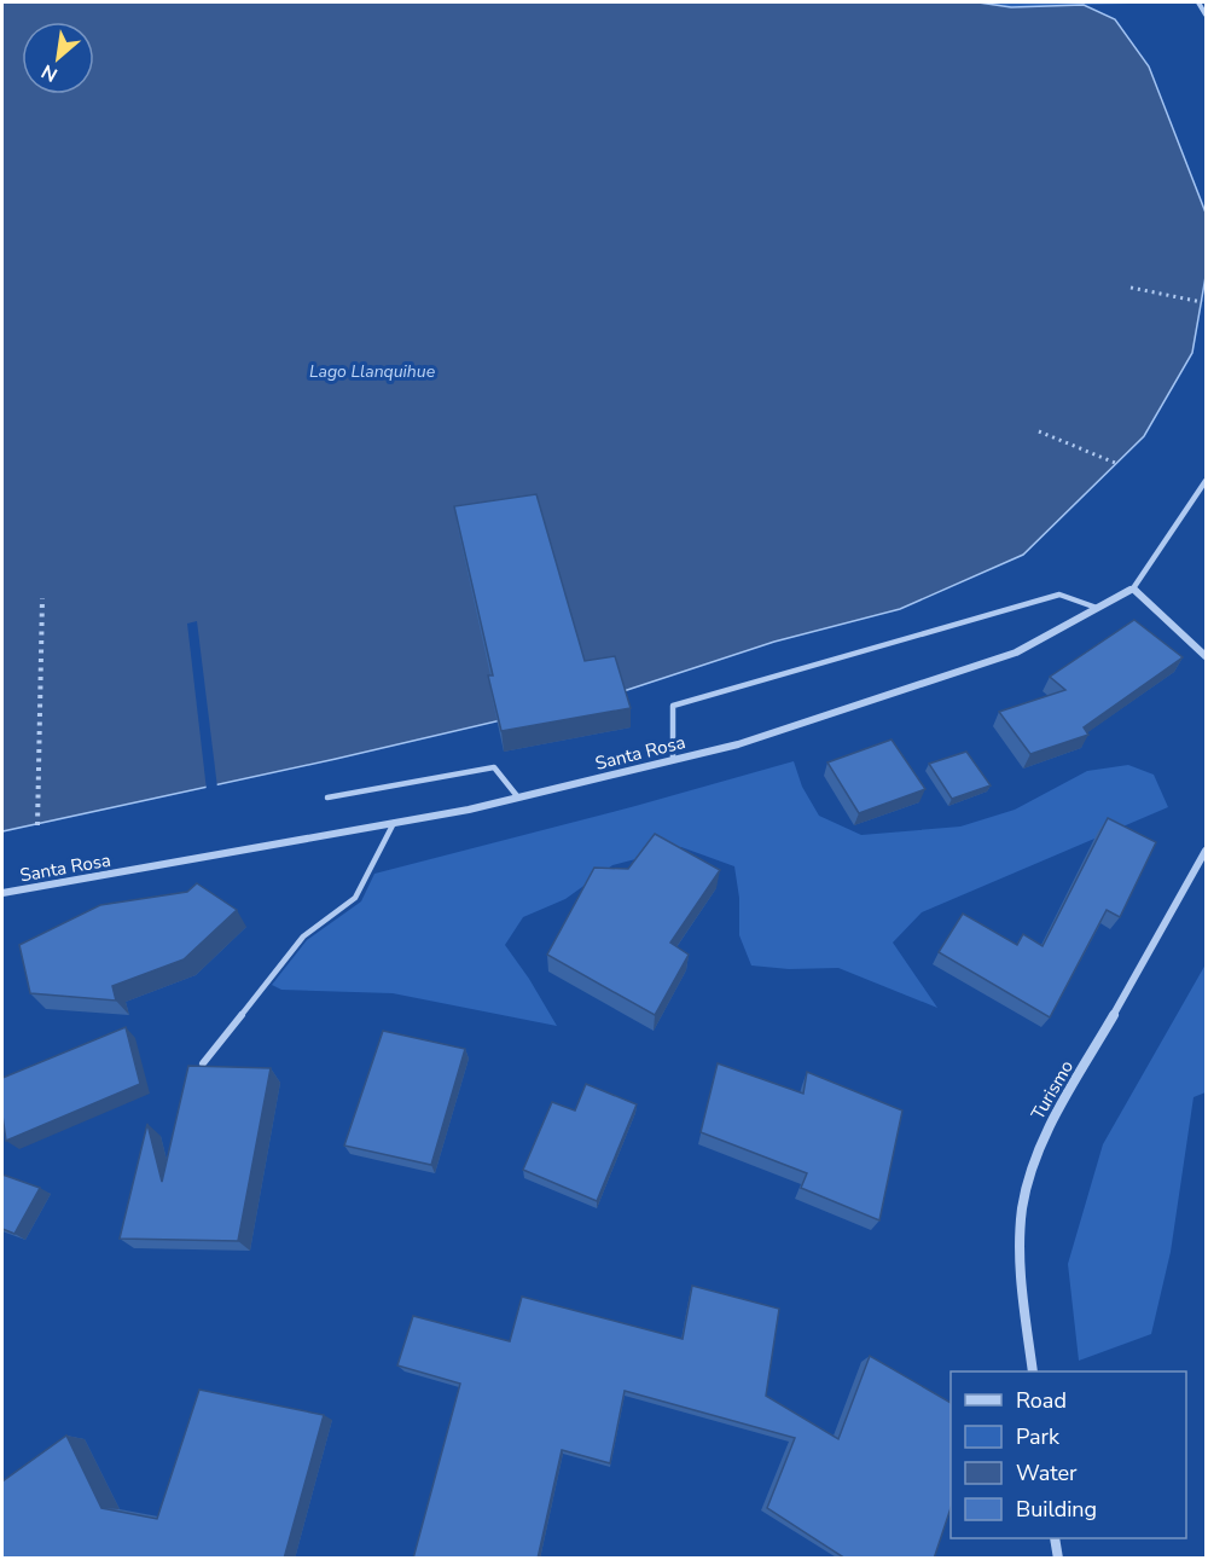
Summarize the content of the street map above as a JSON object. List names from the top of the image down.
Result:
{
  "streets": {
    "street": ["Santa Rosa", "Turismo"]
  },
  "water": ["Lago Llanquihue"],
  "legend": [
    "Road",
    "Park",
    "Water",
    "Building"
  ],
  "north": "bottom left"
}
